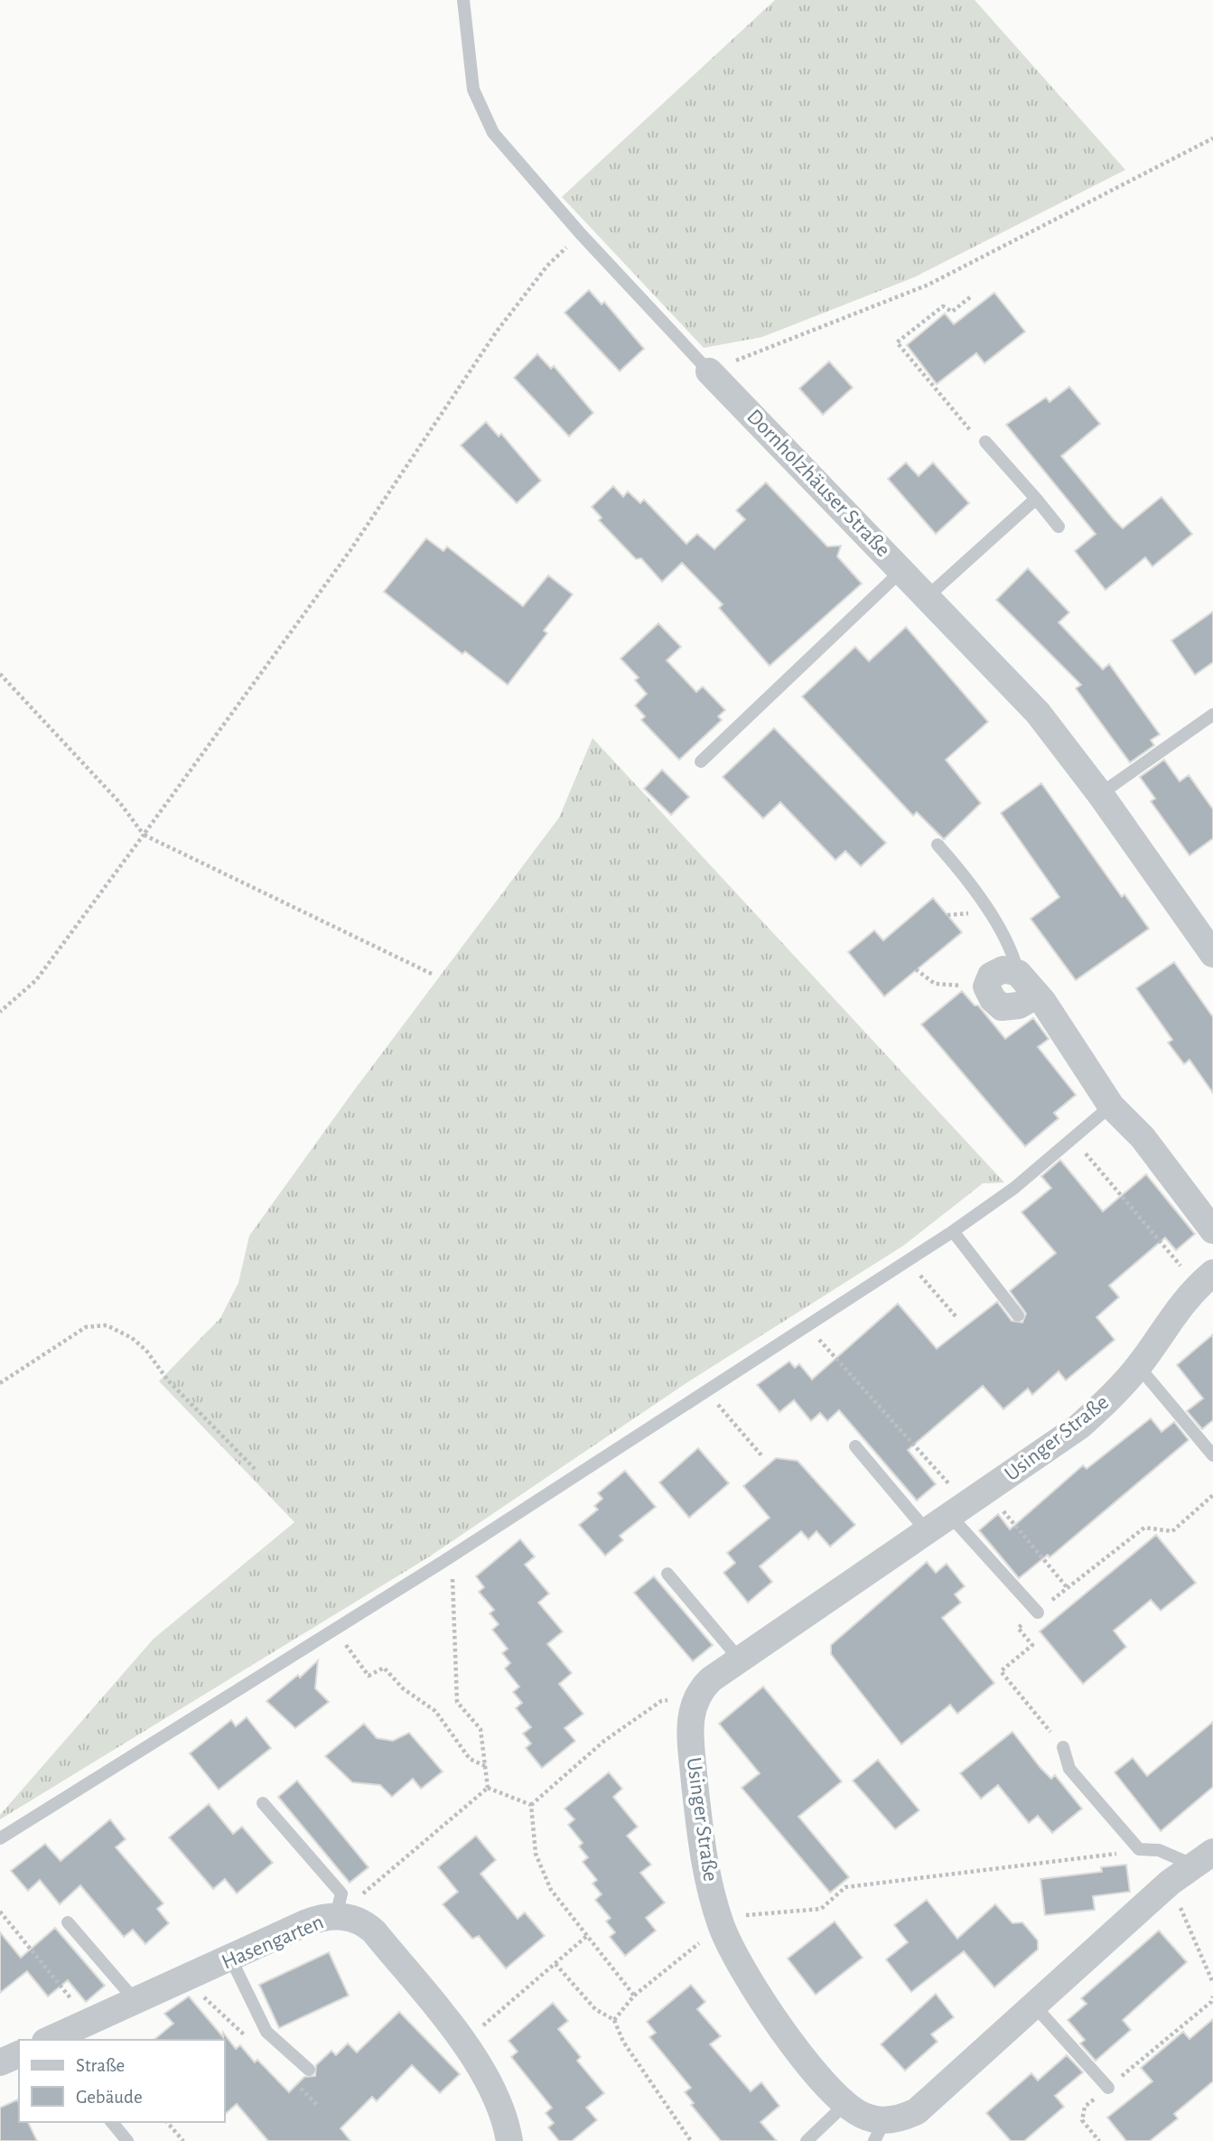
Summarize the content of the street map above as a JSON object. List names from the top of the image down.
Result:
{
  "streets": {
    "street": ["Dornholzhäuser Straße", "Usinger Straße", "Hasengarten"]
  },
  "legend": ["Straße", "Gebäude"]
}
